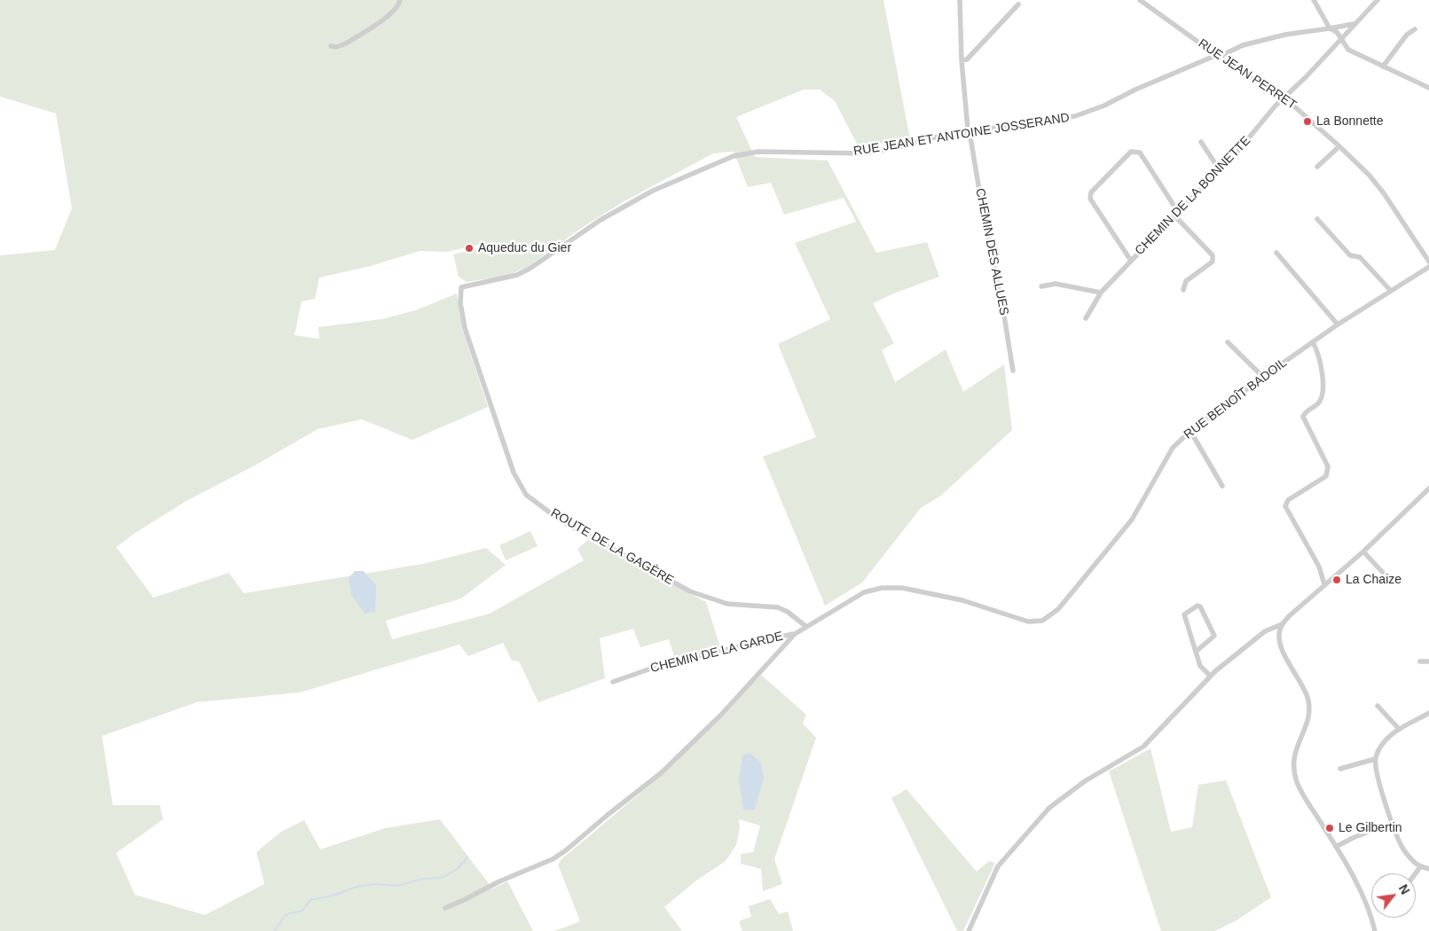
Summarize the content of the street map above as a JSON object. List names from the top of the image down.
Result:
{
  "streets": {
    "street": [
      "RUE JEAN PERRET",
      "RUE JEAN ET ANTOINE JOSSERAND",
      "CHEMIN DE LA BONNETTE",
      "CHEMIN DES ALLUES",
      "RUE BENOÎT BADOIL",
      "ROUTE DE LA GAGÈRE",
      "CHEMIN DE LA GARDE"
    ]
  },
  "crossings": [
    ["RUE JEAN PERRET", "RUE JEAN ET ANTOINE JOSSERAND"],
    ["RUE JEAN PERRET", "CHEMIN DE LA BONNETTE"],
    ["RUE JEAN ET ANTOINE JOSSERAND", "CHEMIN DES ALLUES"],
    ["RUE JEAN ET ANTOINE JOSSERAND", "ROUTE DE LA GAGÈRE"],
    ["RUE BENOÎT BADOIL", "ROUTE DE LA GAGÈRE"]
  ],
  "places": [
    "La Bonnette",
    "Aqueduc du Gier",
    "La Chaize",
    "Le Gilbertin"
  ],
  "north": "top right"
}
